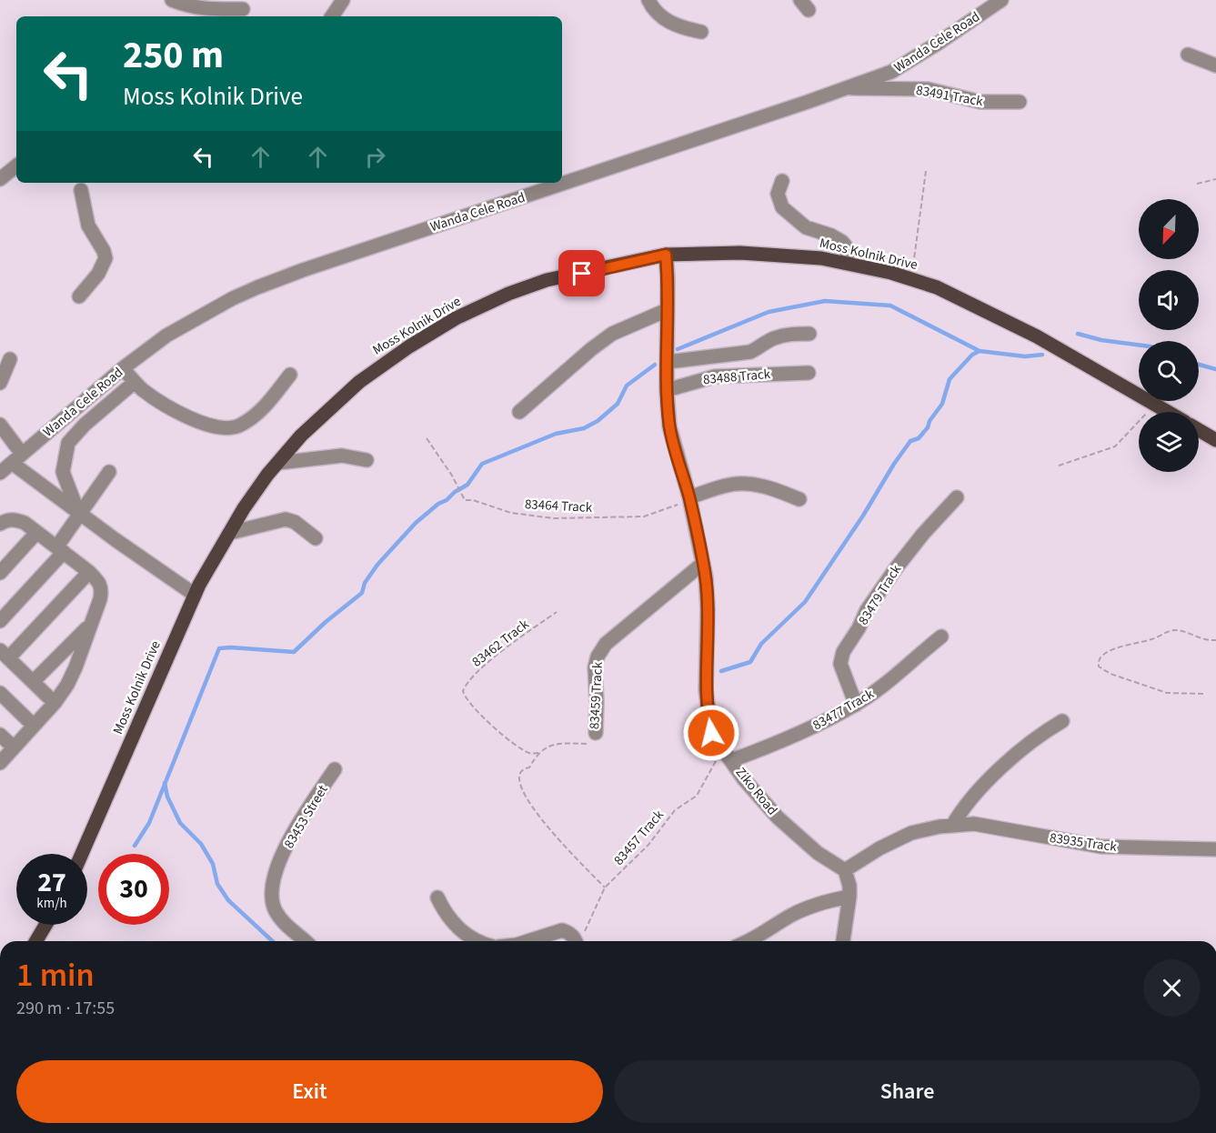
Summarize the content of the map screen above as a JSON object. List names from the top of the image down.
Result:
{
  "streets": {
    "main road": ["Moss Kolnik Drive"],
    "street": [
      "Wanda Cele Road",
      "83491 Track",
      "83488 Track",
      "83479 Track",
      "83459 Track",
      "83477 Track",
      "Ziko Road",
      "83453 Street",
      "83935 Track"
    ],
    "path": ["83464 Track", "83462 Track", "83457 Track"]
  },
  "crossings": [
    ["Wanda Cele Road", "83491 Track"],
    ["Moss Kolnik Drive", "Ziko Road"],
    ["83488 Track", "Ziko Road"],
    ["83464 Track", "Ziko Road"],
    ["83479 Track", "83477 Track"],
    ["83462 Track", "83459 Track"],
    ["83459 Track", "Ziko Road"],
    ["83459 Track", "83457 Track"],
    ["83477 Track", "Ziko Road"],
    ["83477 Track", "83457 Track"],
    ["Ziko Road", "83457 Track"],
    ["Ziko Road", "83935 Track"]
  ],
  "north": "bottom left",
  "page": {
    "turn": ["250 m", "Moss Kolnik Drive"],
    "speed": "27 km/h",
    "limit": "30",
    "heading": ["1 min", "290 m · 17:55"],
    "buttons": ["Exit", "Share"]
  }
}
